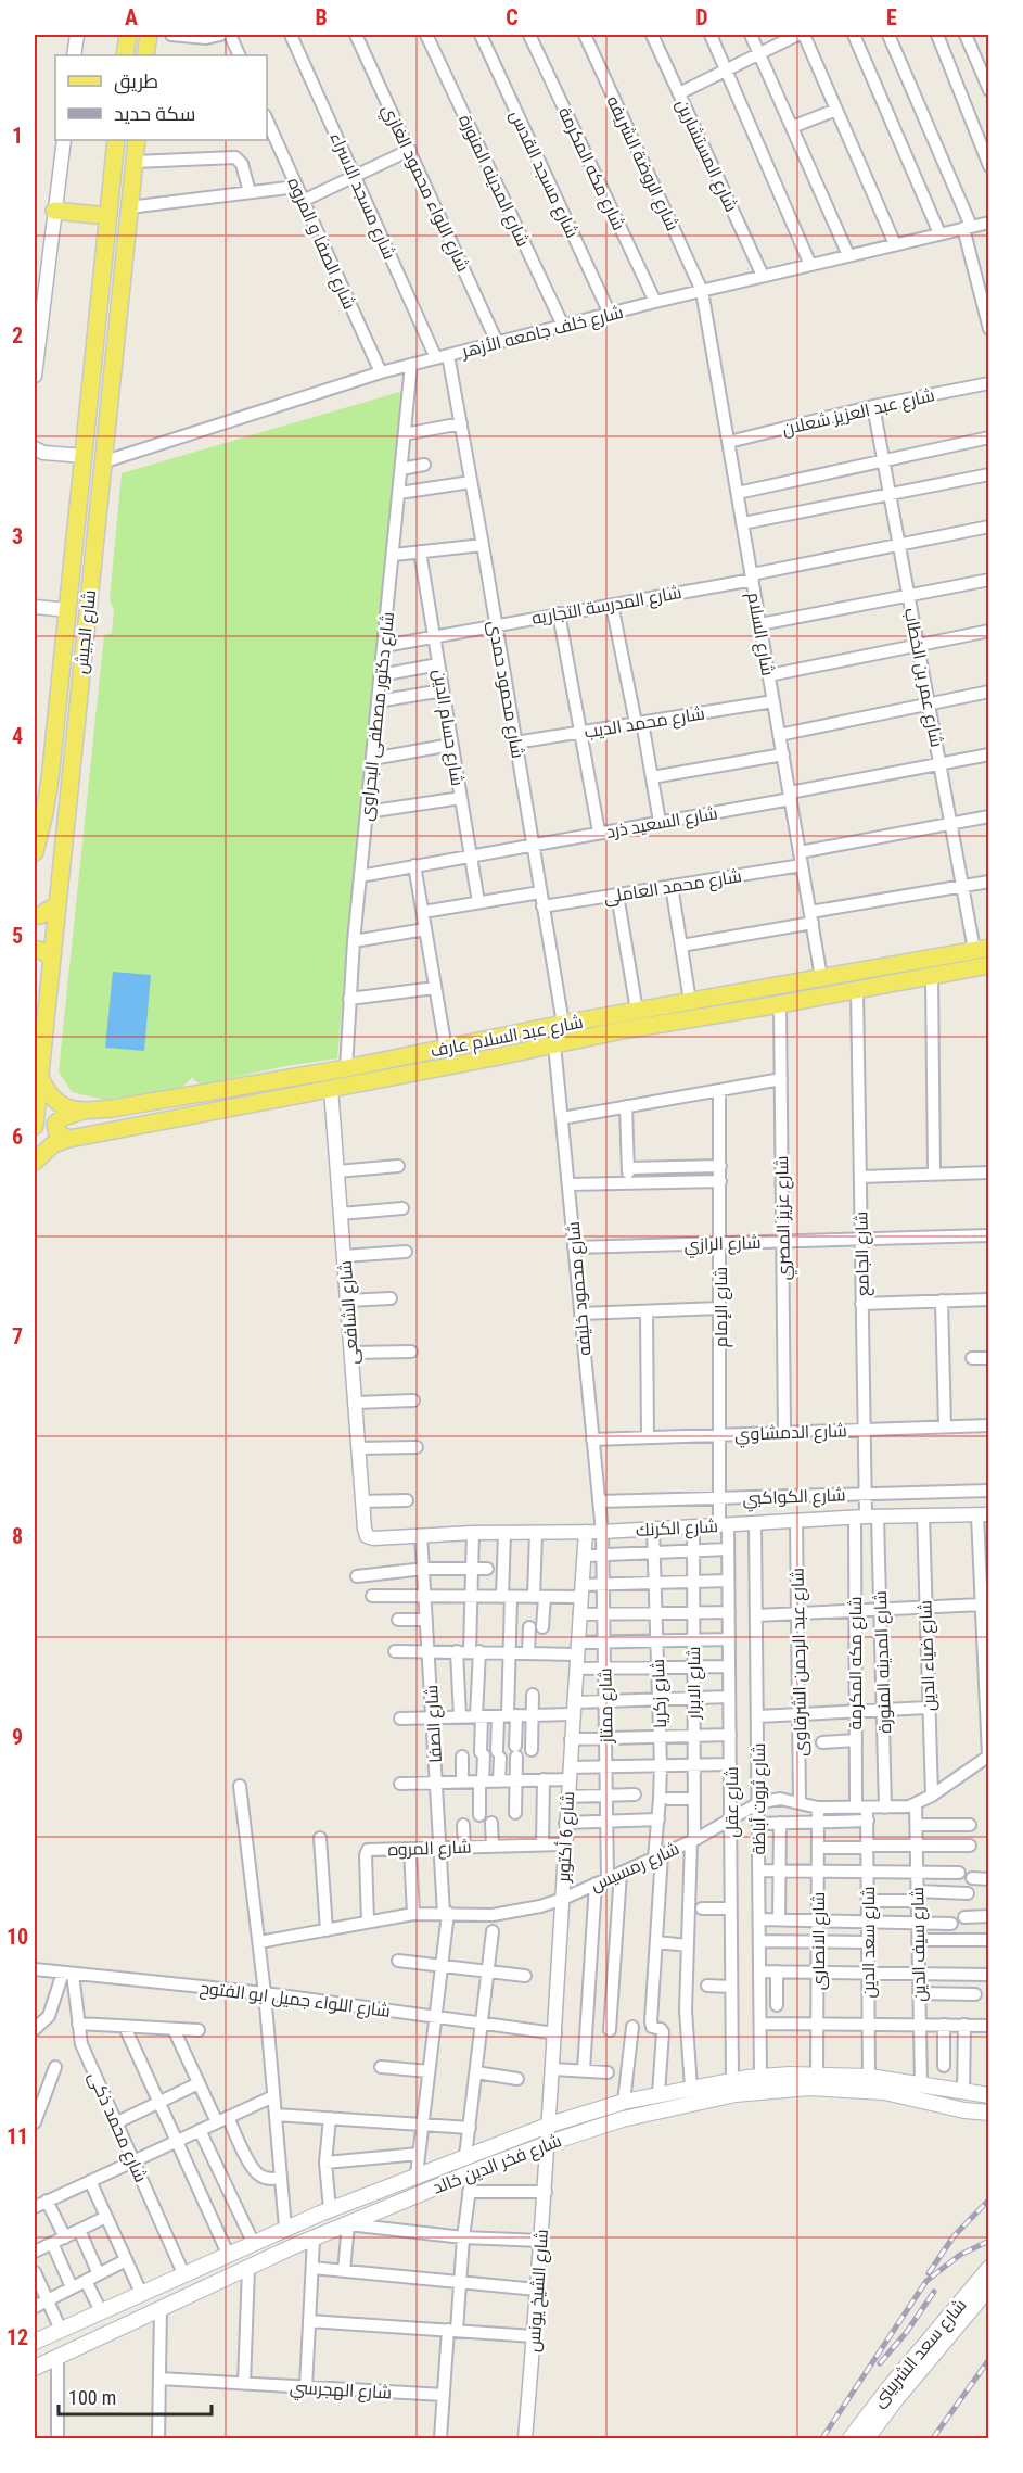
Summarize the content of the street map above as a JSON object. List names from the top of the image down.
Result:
{
  "streets": {
    "main road": [
      "شارع الجيش",
      "شارع عبد السلام عارف",
      "شارع فخر الدين خالد",
      "شارع سعد الشربينى"
    ],
    "street": [
      "شارع المستشارين",
      "شارع الروضة الشريفه",
      "شارع مكه المكرمة",
      "شارع مسجد القدس",
      "شارع المدينه المنورة",
      "شارع اللواء محمود الغازي",
      "شارع مسجد الاسراء",
      "شارع الصفا و المروه",
      "شارع خلف جامعه الأزهر",
      "شارع عبد العزيز شعلان",
      "شارع المدرسة التجاريه",
      "شارع السلام",
      "شارع عمر بن الخطاب",
      "شارع محمود حمدى",
      "شارع دكتور مصطفى البحراوى",
      "شارع محمد الديب",
      "شارع حسام الدين",
      "شارع السعيد ذرد",
      "شارع محمد العاملى",
      "شارع عزيز المصري",
      "شارع الرازي",
      "شارع الجامع",
      "شارع محمود خليفه",
      "شارع الإمام",
      "شارع الشافعى",
      "شارع الدمشاوي",
      "شارع الكواكبي",
      "شارع الكرنك",
      "شارع ضياء الدين",
      "شارع عبد الرحمن الشرقاوى",
      "شارع الابرار",
      "شارع زكريا",
      "شارع ممتاز",
      "شارع الصفا",
      "شارع ثروت أباظة",
      "شارع عقل",
      "شارع 6 أكتوبر",
      "شارع المروه",
      "شارع رمسيس",
      "شارع الانصارى",
      "شارع سعد الدين",
      "شارع سيف الدين",
      "شارع اللواء جميل ابو الفتوح",
      "شارع محمد ذكى",
      "شارع الشيخ يونس",
      "شارع الهجرسي"
    ]
  },
  "crossings": [
    ["شارع المستشارين", "شارع خلف جامعه الأزهر"],
    ["شارع الروضة الشريفه", "شارع خلف جامعه الأزهر"],
    ["شارع الروضة الشريفه", "شارع السلام"],
    ["شارع مكه المكرمة", "شارع المدينه المنورة"],
    ["شارع مكه المكرمة", "شارع خلف جامعه الأزهر"],
    ["شارع مكه المكرمة", "شارع الجامع"],
    ["شارع مكه المكرمة", "شارع الكرنك"],
    ["شارع مكه المكرمة", "شارع رمسيس"],
    ["شارع مكه المكرمة", "شارع سعد الدين"],
    ["شارع مسجد القدس", "شارع خلف جامعه الأزهر"],
    ["شارع المدينه المنورة", "شارع خلف جامعه الأزهر"],
    ["شارع المدينه المنورة", "شارع الجامع"],
    ["شارع المدينه المنورة", "شارع الكرنك"],
    ["شارع المدينه المنورة", "شارع رمسيس"],
    ["شارع اللواء محمود الغازي", "شارع خلف جامعه الأزهر"],
    ["شارع مسجد الاسراء", "شارع خلف جامعه الأزهر"],
    ["شارع الصفا و المروه", "شارع خلف جامعه الأزهر"],
    ["شارع خلف جامعه الأزهر", "شارع الجيش"],
    ["شارع خلف جامعه الأزهر", "شارع السلام"],
    ["شارع خلف جامعه الأزهر", "شارع محمود حمدى"],
    ["شارع خلف جامعه الأزهر", "شارع دكتور مصطفى البحراوى"],
    ["شارع عبد العزيز شعلان", "شارع السلام"],
    ["شارع عبد العزيز شعلان", "شارع عمر بن الخطاب"],
    ["شارع المدرسة التجاريه", "شارع السلام"],
    ["شارع المدرسة التجاريه", "شارع عمر بن الخطاب"],
    ["شارع المدرسة التجاريه", "شارع محمود حمدى"],
    ["شارع المدرسة التجاريه", "شارع دكتور مصطفى البحراوى"],
    ["شارع المدرسة التجاريه", "شارع حسام الدين"],
    ["شارع الجيش", "شارع عبد السلام عارف"],
    ["شارع السلام", "شارع محمد الديب"],
    ["شارع السلام", "شارع السعيد ذرد"],
    ["شارع السلام", "شارع محمد العاملى"],
    ["شارع السلام", "شارع عبد السلام عارف"],
    ["شارع عمر بن الخطاب", "شارع السعيد ذرد"],
    ["شارع عمر بن الخطاب", "شارع عبد السلام عارف"],
    ["شارع محمود حمدى", "شارع محمد الديب"],
    ["شارع محمود حمدى", "شارع السعيد ذرد"],
    ["شارع محمود حمدى", "شارع محمد العاملى"],
    ["شارع محمود حمدى", "شارع عبد السلام عارف"],
    ["شارع دكتور مصطفى البحراوى", "شارع السعيد ذرد"],
    ["شارع دكتور مصطفى البحراوى", "شارع عبد السلام عارف"],
    ["شارع حسام الدين", "شارع السعيد ذرد"],
    ["شارع عبد السلام عارف", "شارع عزيز المصري"],
    ["شارع عبد السلام عارف", "شارع الجامع"],
    ["شارع عبد السلام عارف", "شارع محمود خليفه"],
    ["شارع عبد السلام عارف", "شارع الشافعى"],
    ["شارع عزيز المصري", "شارع الرازي"],
    ["شارع عزيز المصري", "شارع الدمشاوي"],
    ["شارع الرازي", "شارع الجامع"],
    ["شارع الرازي", "شارع محمود خليفه"],
    ["شارع الرازي", "شارع الإمام"],
    ["شارع الجامع", "شارع الدمشاوي"],
    ["شارع الجامع", "شارع الكواكبي"],
    ["شارع الجامع", "شارع الكرنك"],
    ["شارع محمود خليفه", "شارع الدمشاوي"],
    ["شارع محمود خليفه", "شارع الكواكبي"],
    ["شارع محمود خليفه", "شارع الكرنك"],
    ["شارع محمود خليفه", "شارع ممتاز"],
    ["شارع الإمام", "شارع الدمشاوي"],
    ["شارع الإمام", "شارع الكواكبي"],
    ["شارع الإمام", "شارع الكرنك"],
    ["شارع الإمام", "شارع عقل"],
    ["شارع الشافعى", "شارع الكرنك"],
    ["شارع الكرنك", "شارع ضياء الدين"],
    ["شارع الكرنك", "شارع عبد الرحمن الشرقاوى"],
    ["شارع الكرنك", "شارع الابرار"],
    ["شارع الكرنك", "شارع زكريا"],
    ["شارع الكرنك", "شارع ممتاز"],
    ["شارع الكرنك", "شارع الصفا"],
    ["شارع الكرنك", "شارع ثروت أباظة"],
    ["شارع الكرنك", "شارع عقل"],
    ["شارع الكرنك", "شارع 6 أكتوبر"],
    ["شارع ضياء الدين", "شارع رمسيس"],
    ["شارع عبد الرحمن الشرقاوى", "شارع رمسيس"],
    ["شارع الابرار", "شارع رمسيس"],
    ["شارع الابرار", "شارع فخر الدين خالد"],
    ["شارع زكريا", "شارع رمسيس"],
    ["شارع زكريا", "شارع فخر الدين خالد"],
    ["شارع ممتاز", "شارع رمسيس"],
    ["شارع الصفا", "شارع المروه"],
    ["شارع الصفا", "شارع رمسيس"],
    ["شارع الصفا", "شارع اللواء جميل ابو الفتوح"],
    ["شارع الصفا", "شارع فخر الدين خالد"],
    ["شارع ثروت أباظة", "شارع رمسيس"],
    ["شارع ثروت أباظة", "شارع فخر الدين خالد"],
    ["شارع عقل", "شارع رمسيس"],
    ["شارع عقل", "شارع فخر الدين خالد"],
    ["شارع 6 أكتوبر", "شارع المروه"],
    ["شارع 6 أكتوبر", "شارع رمسيس"],
    ["شارع 6 أكتوبر", "شارع اللواء جميل ابو الفتوح"],
    ["شارع 6 أكتوبر", "شارع فخر الدين خالد"],
    ["شارع 6 أكتوبر", "شارع الشيخ يونس"],
    ["شارع المروه", "شارع رمسيس"],
    ["شارع رمسيس", "شارع الانصارى"],
    ["شارع رمسيس", "شارع سعد الدين"],
    ["شارع رمسيس", "شارع سيف الدين"],
    ["شارع الانصارى", "شارع فخر الدين خالد"],
    ["شارع سعد الدين", "شارع فخر الدين خالد"],
    ["شارع سيف الدين", "شارع فخر الدين خالد"],
    ["شارع اللواء جميل ابو الفتوح", "شارع محمد ذكى"],
    ["شارع محمد ذكى", "شارع فخر الدين خالد"],
    ["شارع فخر الدين خالد", "شارع الشيخ يونس"]
  ],
  "legend": ["طريق", "سكة حديد"],
  "scale_bar": "100 m",
  "grid": {
    "columns": [
      "A",
      "B",
      "C",
      "D",
      "E"
    ],
    "rows": [
      "1",
      "2",
      "3",
      "4",
      "5",
      "6",
      "7",
      "8",
      "9",
      "10",
      "11",
      "12"
    ]
  }
}
